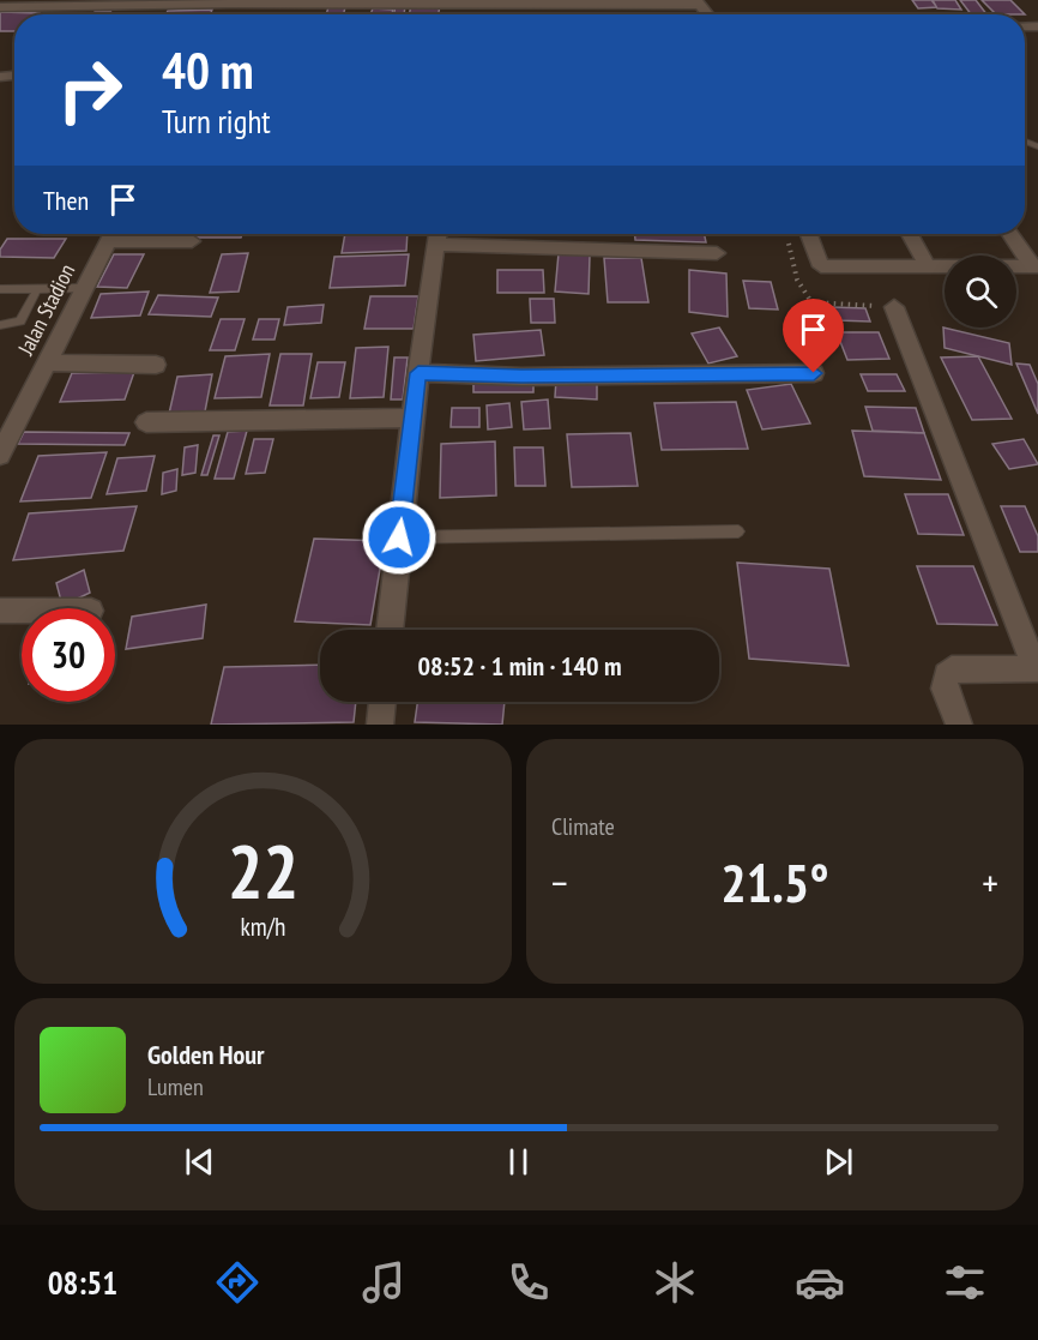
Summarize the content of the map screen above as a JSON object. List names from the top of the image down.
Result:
{
  "streets": {
    "street": ["Jalan Stadion"]
  },
  "page": {
    "turn": ["40 m", "Turn right"],
    "then": "Then",
    "limit": "30",
    "trip": "08:52 · 1 min · 140 m",
    "tile": "Climate",
    "heat": ["−", "21.5°", "+"],
    "song": ["Golden Hour", "Lumen"],
    "tabs": "08:51",
    "gauge": ["22", "km/h"]
  }
}
